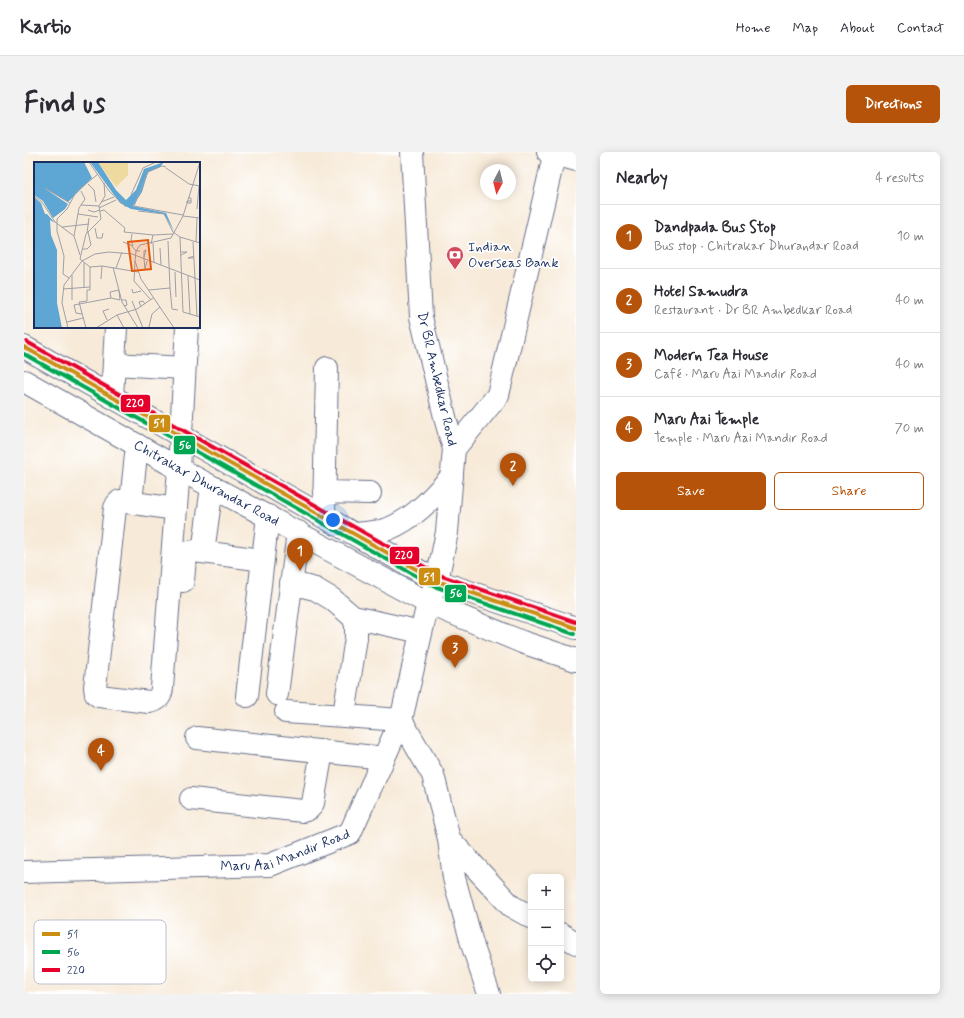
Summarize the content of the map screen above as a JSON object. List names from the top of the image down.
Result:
{
  "streets": {
    "street": ["Dr BR Ambedkar Road", "Chitrakar Dhurandar Road", "Maru Aai Mandir Road"]
  },
  "crossings": [
    ["Dr BR Ambedkar Road", "Chitrakar Dhurandar Road"],
    ["Dr BR Ambedkar Road", "Maru Aai Mandir Road"],
    ["Chitrakar Dhurandar Road", "Maru Aai Mandir Road"]
  ],
  "places": {
    "bank": ["Indian Overseas Bank"]
  },
  "lines": ["transit line 220", "transit line 51", "transit line 56"],
  "legend": ["51", "56", "220"],
  "north": "bottom",
  "page": {
    "header": "Kartio",
    "nav": [
      "Home",
      "Map",
      "About",
      "Contact"
    ],
    "buttons": [
      "Directions",
      ["Save", "Share"]
    ],
    "title": "Find us",
    "heading": ["Nearby", "4 results"],
    "list": [
      {
        "mark": "1",
        "name": "Dandpada Bus Stop",
        "note": "Bus stop · Chitrakar Dhurandar Road",
        "value": "10 m"
      },
      {
        "mark": "2",
        "name": "Hotel Samudra",
        "note": "Restaurant · Dr BR Ambedkar Road",
        "value": "40 m"
      },
      {
        "mark": "3",
        "name": "Modern Tea House",
        "note": "Café · Maru Aai Mandir Road",
        "value": "40 m"
      },
      {
        "mark": "4",
        "name": "Maru Aai Temple",
        "note": "Temple · Maru Aai Mandir Road",
        "value": "70 m"
      }
    ],
    "pins": [
      "2",
      "1",
      "3",
      "4"
    ],
    "map_buttons": ["+", "−"]
  }
}
